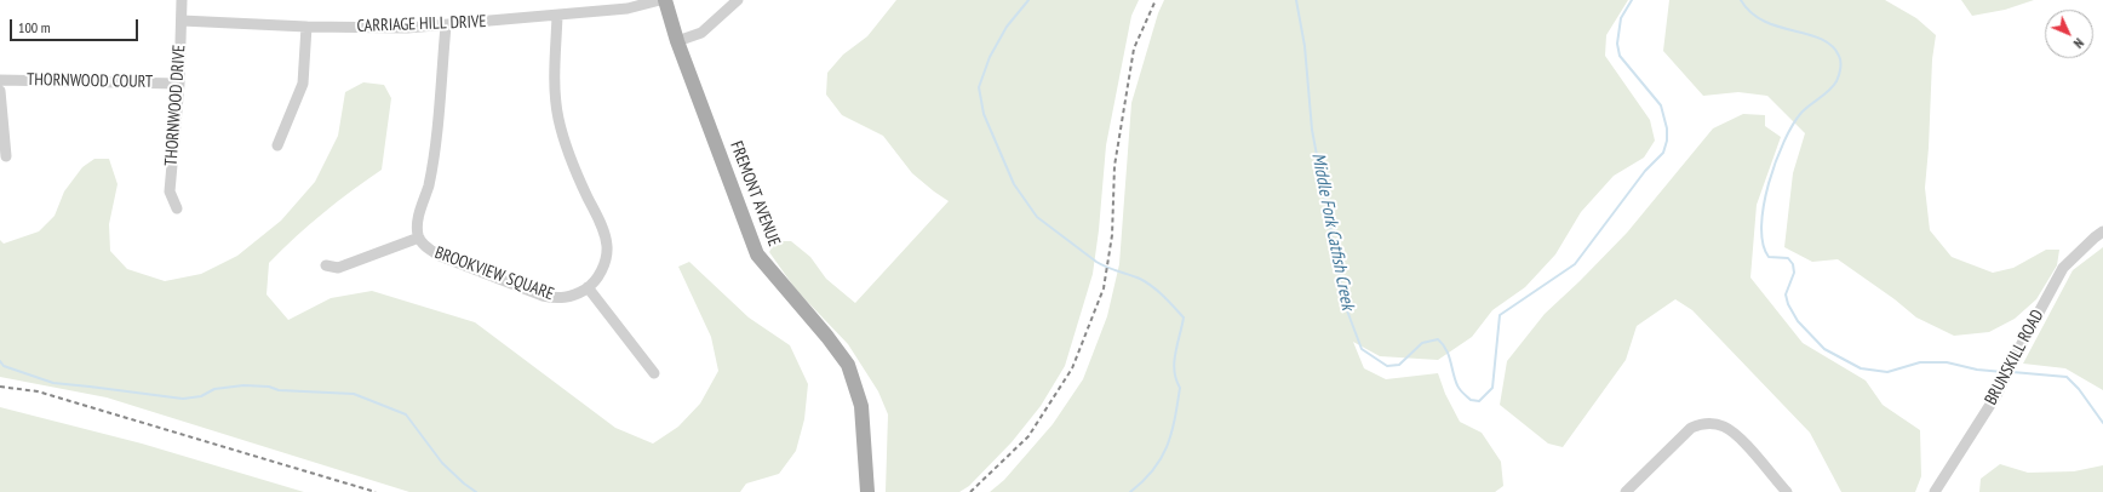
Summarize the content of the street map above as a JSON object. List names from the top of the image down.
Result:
{
  "streets": {
    "main road": ["FREMONT AVENUE"],
    "street": [
      "CARRIAGE HILL DRIVE",
      "THORNWOOD COURT",
      "THORNWOOD DRIVE",
      "BROOKVIEW SQUARE",
      "BRUNSKILL ROAD"
    ]
  },
  "crossings": [
    ["CARRIAGE HILL DRIVE", "THORNWOOD DRIVE"],
    ["CARRIAGE HILL DRIVE", "BROOKVIEW SQUARE"],
    ["THORNWOOD COURT", "THORNWOOD DRIVE"]
  ],
  "water": ["Middle Fork Catfish Creek"],
  "scale_bar": "100 m",
  "north": "bottom right"
}
